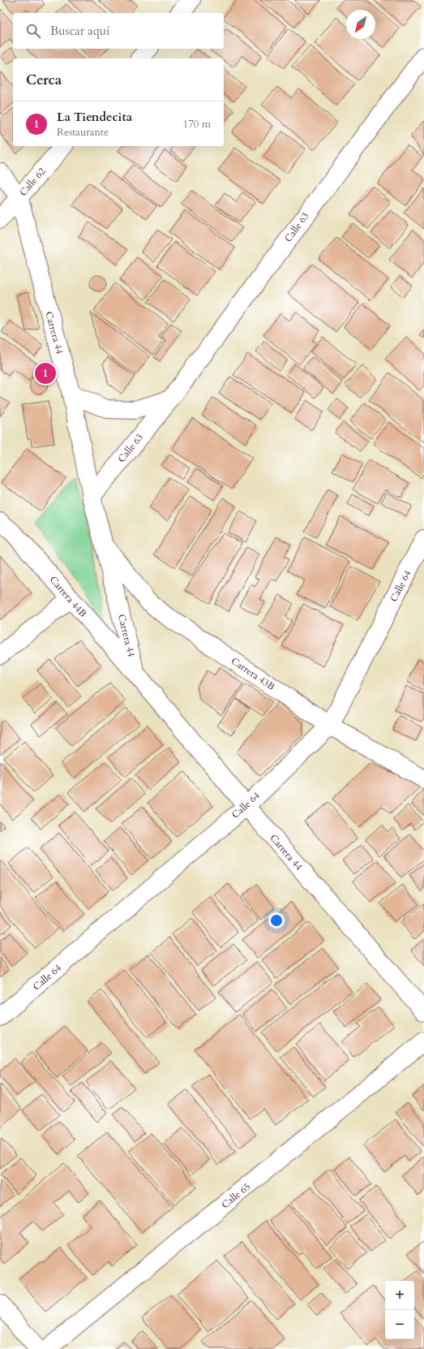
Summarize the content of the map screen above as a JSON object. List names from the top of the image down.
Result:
{
  "streets": {
    "street": [
      "Calle 62",
      "Calle 63",
      "Carrera 44",
      "Calle 64",
      "Carrera 44B",
      "Carrera 43B",
      "Calle 65"
    ]
  },
  "crossings": [
    ["Calle 62", "Carrera 44"],
    ["Calle 63", "Carrera 44"],
    ["Carrera 44", "Calle 64"],
    ["Carrera 44", "Carrera 44B"],
    ["Carrera 44", "Carrera 43B"],
    ["Calle 64", "Carrera 43B"]
  ],
  "north": "bottom left",
  "page": {
    "search": "Buscar aquí",
    "heading": "Cerca",
    "list": [
      {
        "mark": "1",
        "name": "La Tiendecita",
        "note": "Restaurante",
        "value": "170 m"
      }
    ],
    "pins": "1",
    "map_buttons": ["+", "−"]
  }
}
